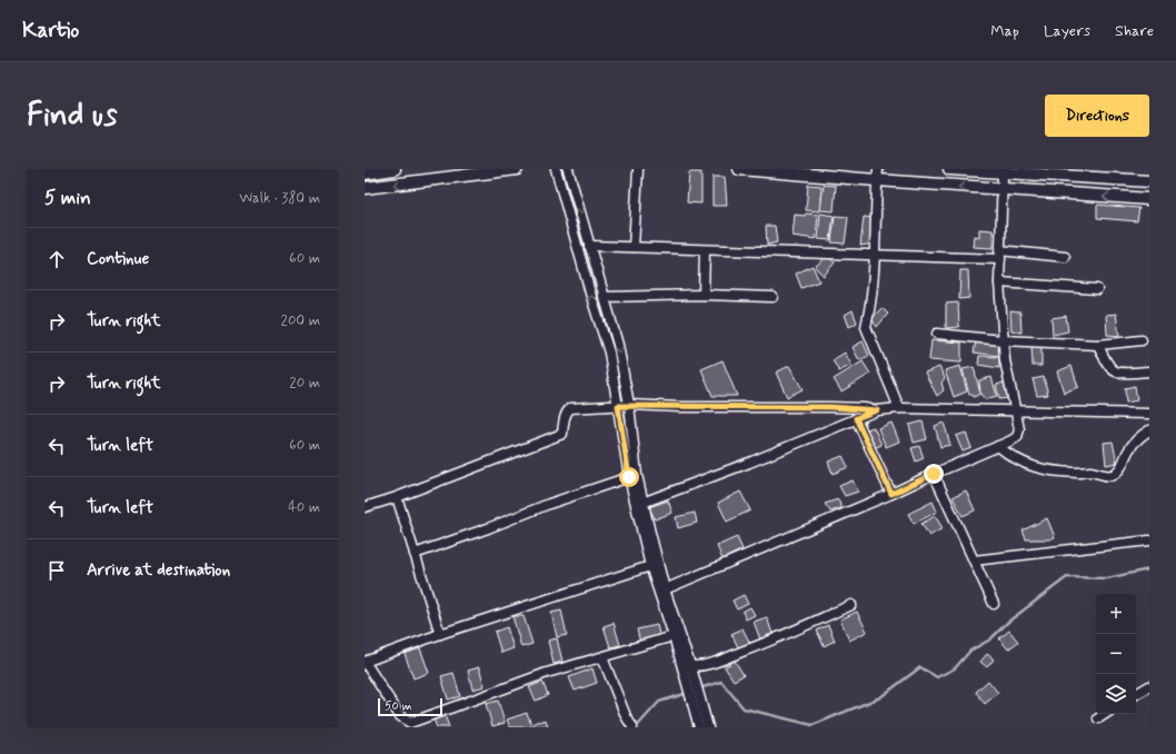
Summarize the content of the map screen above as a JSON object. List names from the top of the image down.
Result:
{
  "scale_bar": "50 m",
  "page": {
    "header": "Kartio",
    "nav": ["Map", "Layers", "Share"],
    "buttons": "Directions",
    "title": "Find us",
    "heading": ["5 min", "Walk · 380 m"],
    "list": [
      ["Continue", "60 m"],
      ["Turn right", "200 m"],
      ["Turn right", "20 m"],
      ["Turn left", "60 m"],
      ["Turn left", "40 m"],
      "Arrive at destination"
    ],
    "map_buttons": ["+", "−"],
    "scale": "50 m"
  }
}
